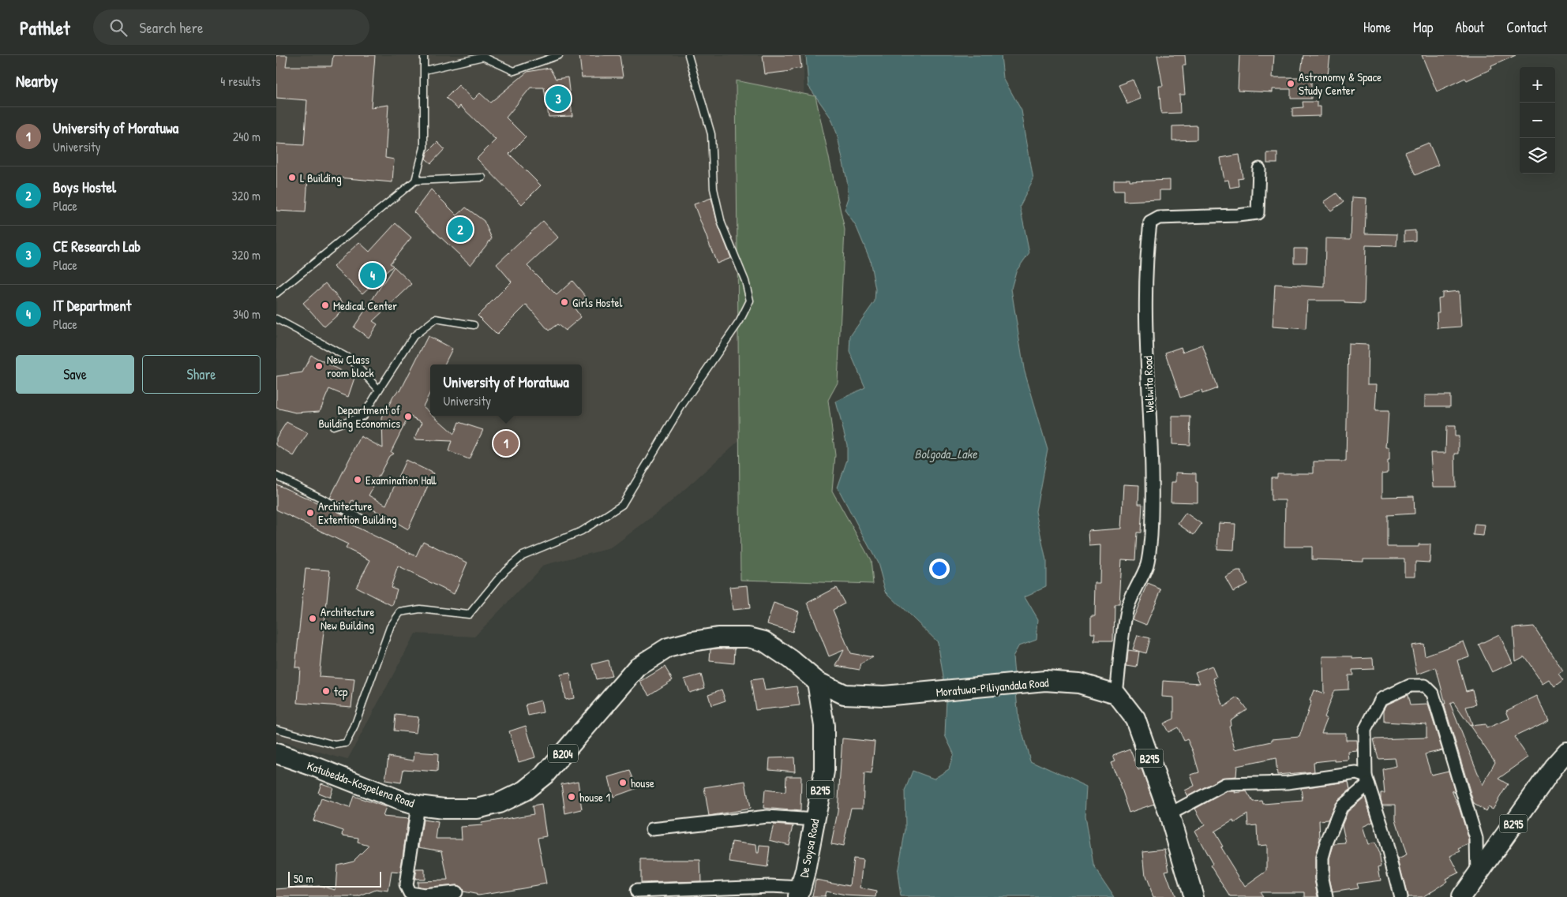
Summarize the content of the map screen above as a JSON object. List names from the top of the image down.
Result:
{
  "streets": {
    "main road": [
      "Moratuwa-Piliyandala Road",
      "B204",
      "B295",
      "Katubedda-Kospelena Road",
      "De Soysa Road"
    ],
    "street": ["Weliwita Road"]
  },
  "crossings": [
    ["Weliwita Road", "Moratuwa-Piliyandala Road"],
    ["Weliwita Road", "B295"],
    ["Moratuwa-Piliyandala Road", "B295"],
    ["Moratuwa-Piliyandala Road", "Katubedda-Kospelena Road"],
    ["Moratuwa-Piliyandala Road", "De Soysa Road"],
    ["Katubedda-Kospelena Road", "De Soysa Road"]
  ],
  "water": ["Bolgoda_Lake"],
  "places": [
    "Astronomy & Space Study Center",
    "L Building",
    "Girls Hostel",
    "Medical Center",
    "New Class room block",
    "Department of Building Economics",
    "Examination Hall",
    "Architecture Extention Building",
    "Architecture New Building",
    "tcp",
    "house",
    "house 1"
  ],
  "scale_bar": "50 m",
  "page": {
    "header": "Pathlet",
    "search": "Search here",
    "nav": [
      "Home",
      "Map",
      "About",
      "Contact"
    ],
    "heading": ["Nearby", "4 results"],
    "map_buttons": ["+", "−"],
    "pins": [
      "3",
      "2",
      "4",
      "1"
    ],
    "list": [
      {
        "mark": "1",
        "name": "University of Moratuwa",
        "note": "University",
        "value": "240 m"
      },
      {
        "mark": "2",
        "name": "Boys Hostel",
        "note": "Place",
        "value": "320 m"
      },
      {
        "mark": "3",
        "name": "CE Research Lab",
        "note": "Place",
        "value": "320 m"
      },
      {
        "mark": "4",
        "name": "IT Department",
        "note": "Place",
        "value": "340 m"
      }
    ],
    "buttons": ["Save", "Share"],
    "popup": ["University of Moratuwa", "University"],
    "scale": "50 m"
  }
}
